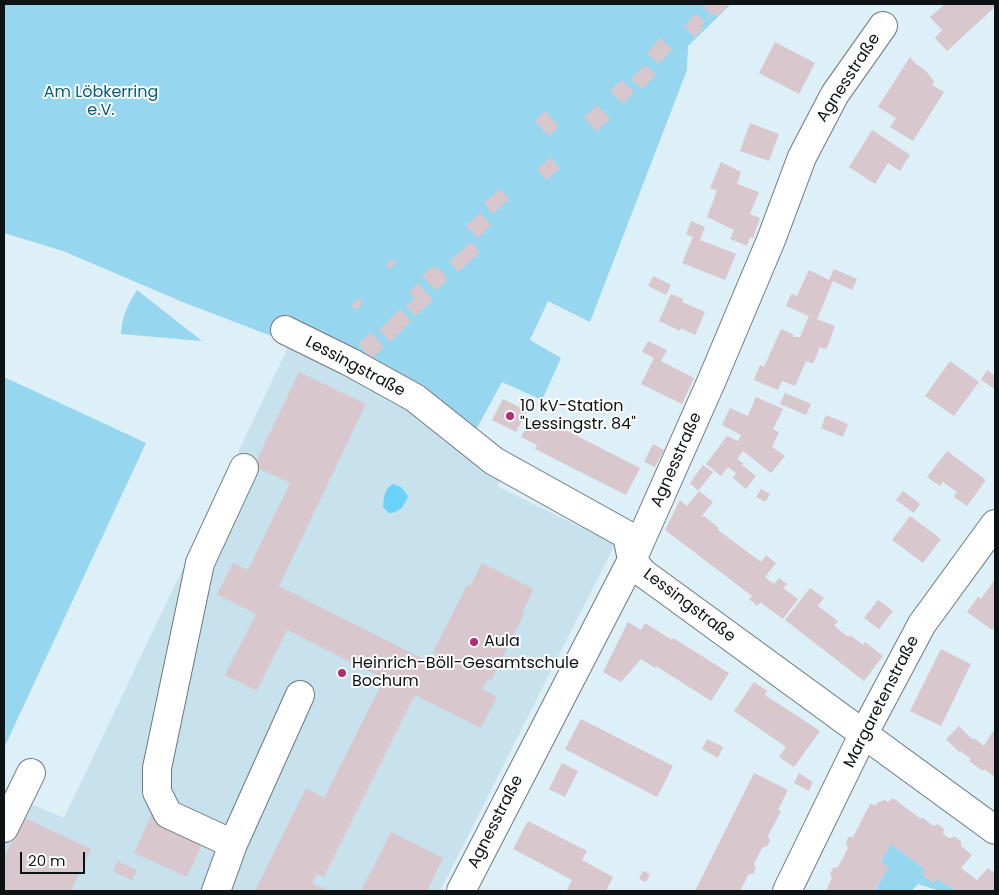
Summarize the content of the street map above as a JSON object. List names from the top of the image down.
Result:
{
  "streets": {
    "street": ["Agnesstraße", "Lessingstraße", "Margaretenstraße"]
  },
  "crossings": [
    ["Agnesstraße", "Lessingstraße"],
    ["Lessingstraße", "Margaretenstraße"]
  ],
  "parks": ["Am Löbkerring e.V."],
  "places": ["10 kV-Station \"Lessingstr. 84\"", "Aula", "Heinrich-Böll-Gesamtschule Bochum"],
  "scale_bar": "20 m"
}
